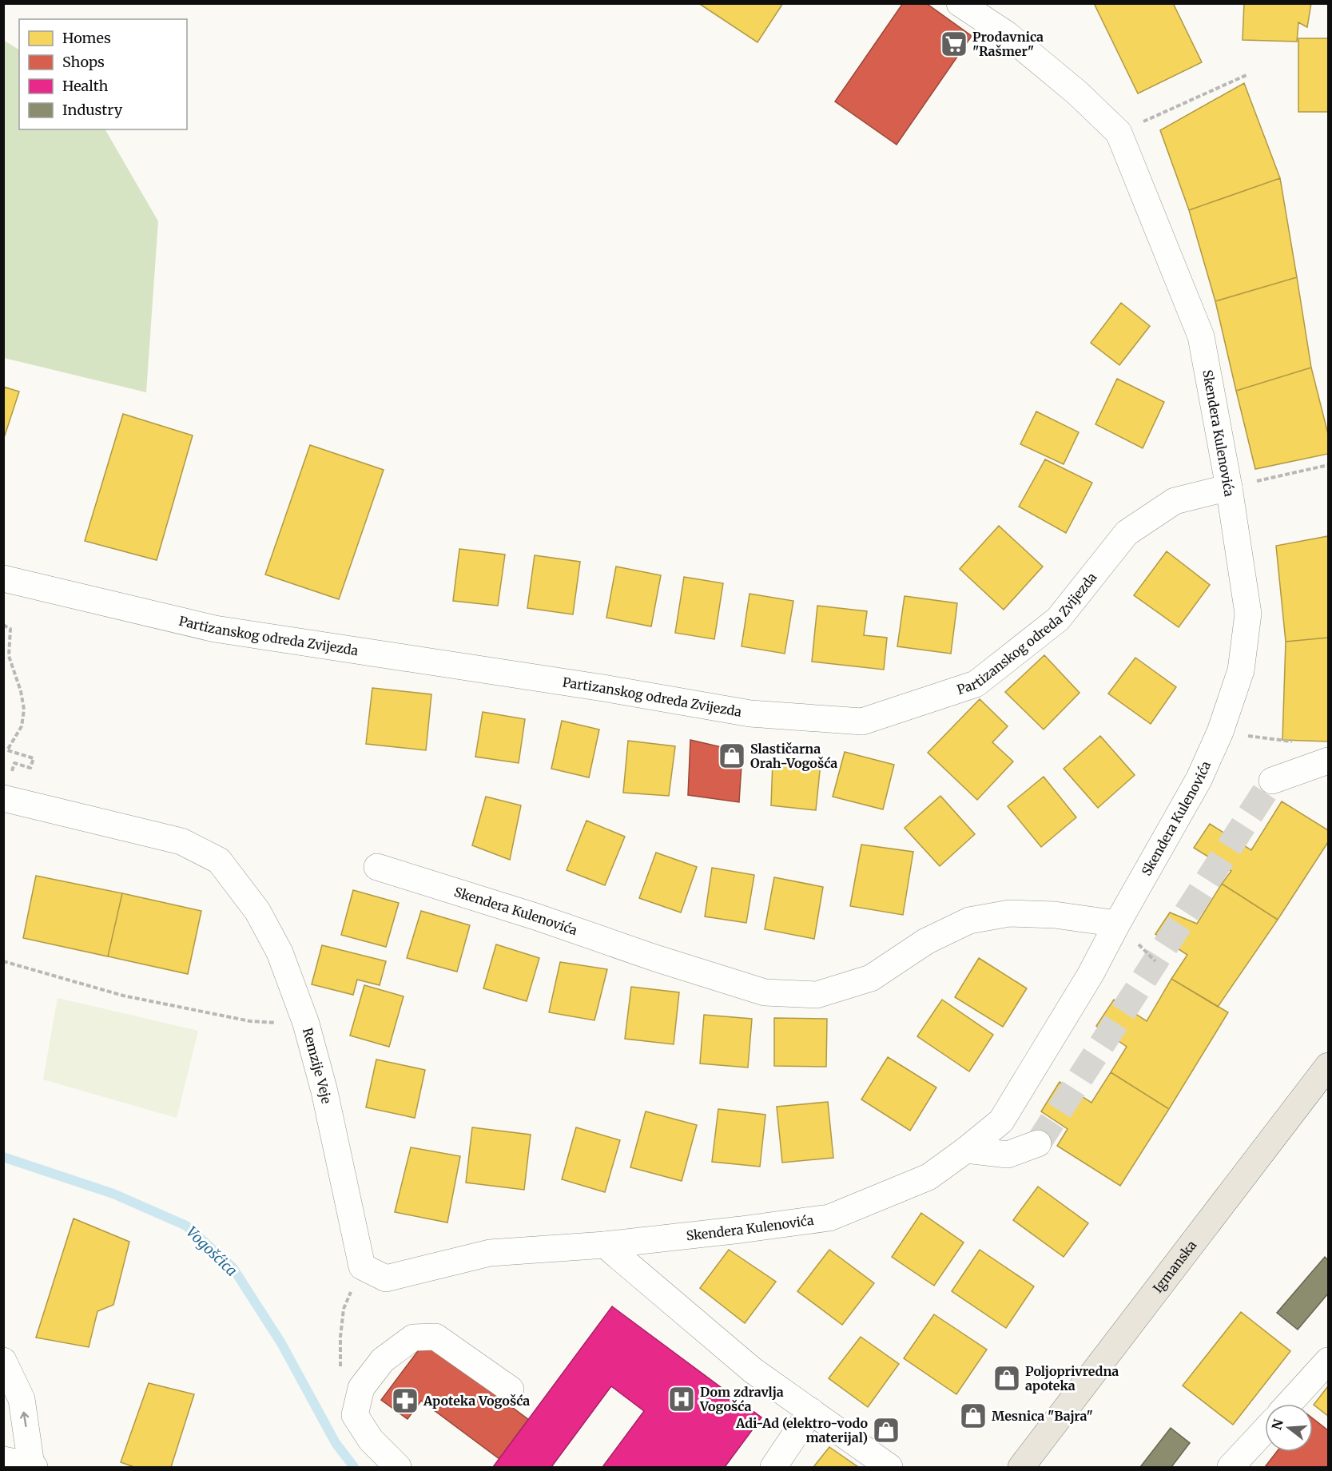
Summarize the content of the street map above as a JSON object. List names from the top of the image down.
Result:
{
  "streets": {
    "main road": ["Igmanska"],
    "street": ["Skendera Kulenovića", "Partizanskog odreda Zvijezda", "Remzije Veje"]
  },
  "crossings": [
    ["Skendera Kulenovića", "Partizanskog odreda Zvijezda"]
  ],
  "water": ["Vogošćica"],
  "places": {
    "supermarket": ["Prodavnica \"Rašmer\""],
    "shop": [
      "Slastičarna Orah-Vogošća",
      "Poljoprivredna apoteka",
      "Mesnica \"Bajra\"",
      "Adi-Ad (elektro-vodo materijal)"
    ],
    "hospital": ["Dom zdravlja Vogošća"],
    "pharmacy": ["Apoteka Vogošća"]
  },
  "legend": [
    "Homes",
    "Shops",
    "Health",
    "Industry"
  ],
  "north": "left"
}
